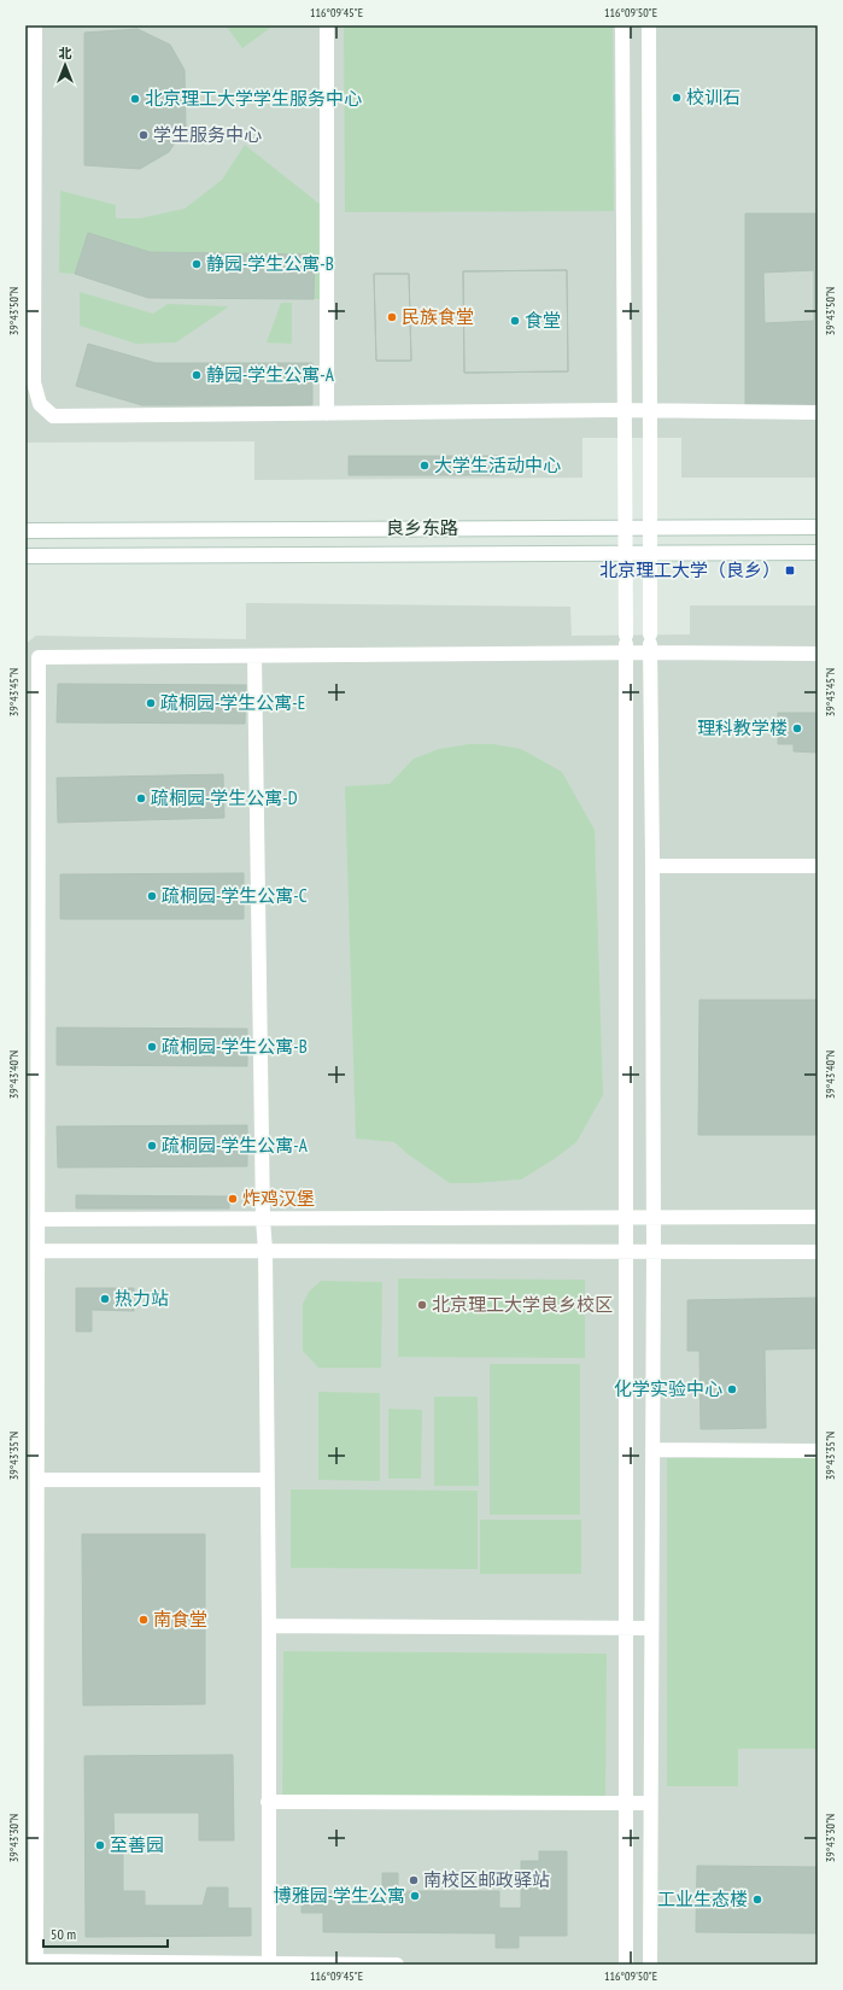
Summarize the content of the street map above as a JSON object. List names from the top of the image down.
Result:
{
  "streets": {
    "street": ["良乡东路"]
  },
  "places": {
    "other": [
      "校训石",
      "北京理工大学学生服务中心",
      "学生服务中心",
      "静园-学生公寓-B",
      "民族食堂",
      "食堂",
      "静园-学生公寓-A",
      "大学生活动中心",
      "疏桐园-学生公寓-E",
      "理科教学楼",
      "疏桐园-学生公寓-D",
      "疏桐园-学生公寓-C",
      "疏桐园-学生公寓-B",
      "疏桐园-学生公寓-A",
      "炸鸡汉堡",
      "热力站",
      "北京理工大学良乡校区",
      "化学实验中心",
      "南食堂",
      "至善园",
      "南校区邮政驿站",
      "博雅园-学生公寓",
      "工业生态楼"
    ],
    "transit": ["北京理工大学（良乡）"]
  },
  "scale_bar": "50 m",
  "north": "top",
  "coordinates": [
    "116°09'45\"E",
    "116°09'50\"E",
    "39°43'50\"N",
    "39°43'45\"N",
    "39°43'40\"N",
    "39°43'35\"N",
    "39°43'30\"N"
  ]
}
